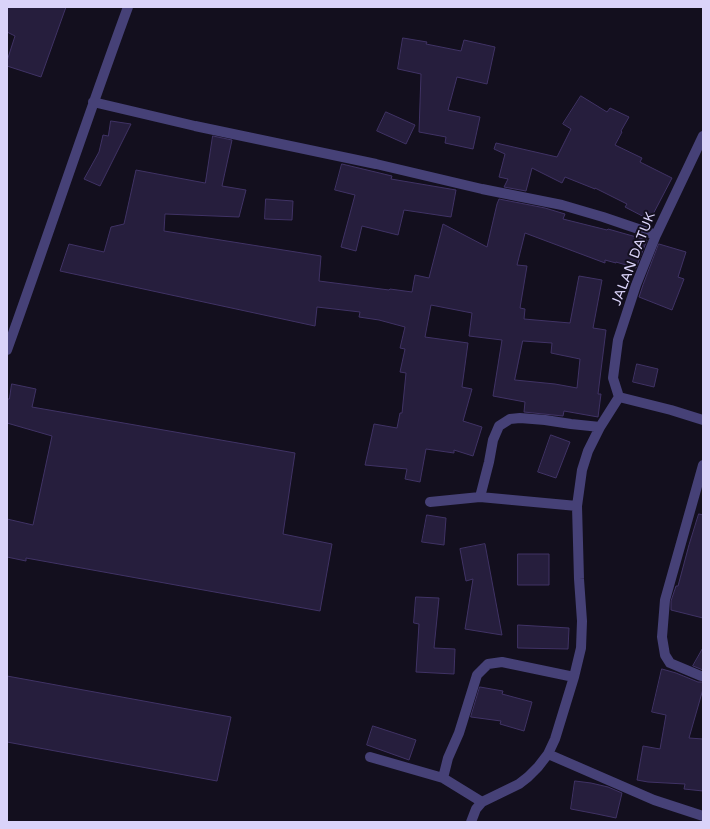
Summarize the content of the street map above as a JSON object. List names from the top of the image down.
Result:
{
  "streets": {
    "street": ["JALAN DATUK"]
  }
}
